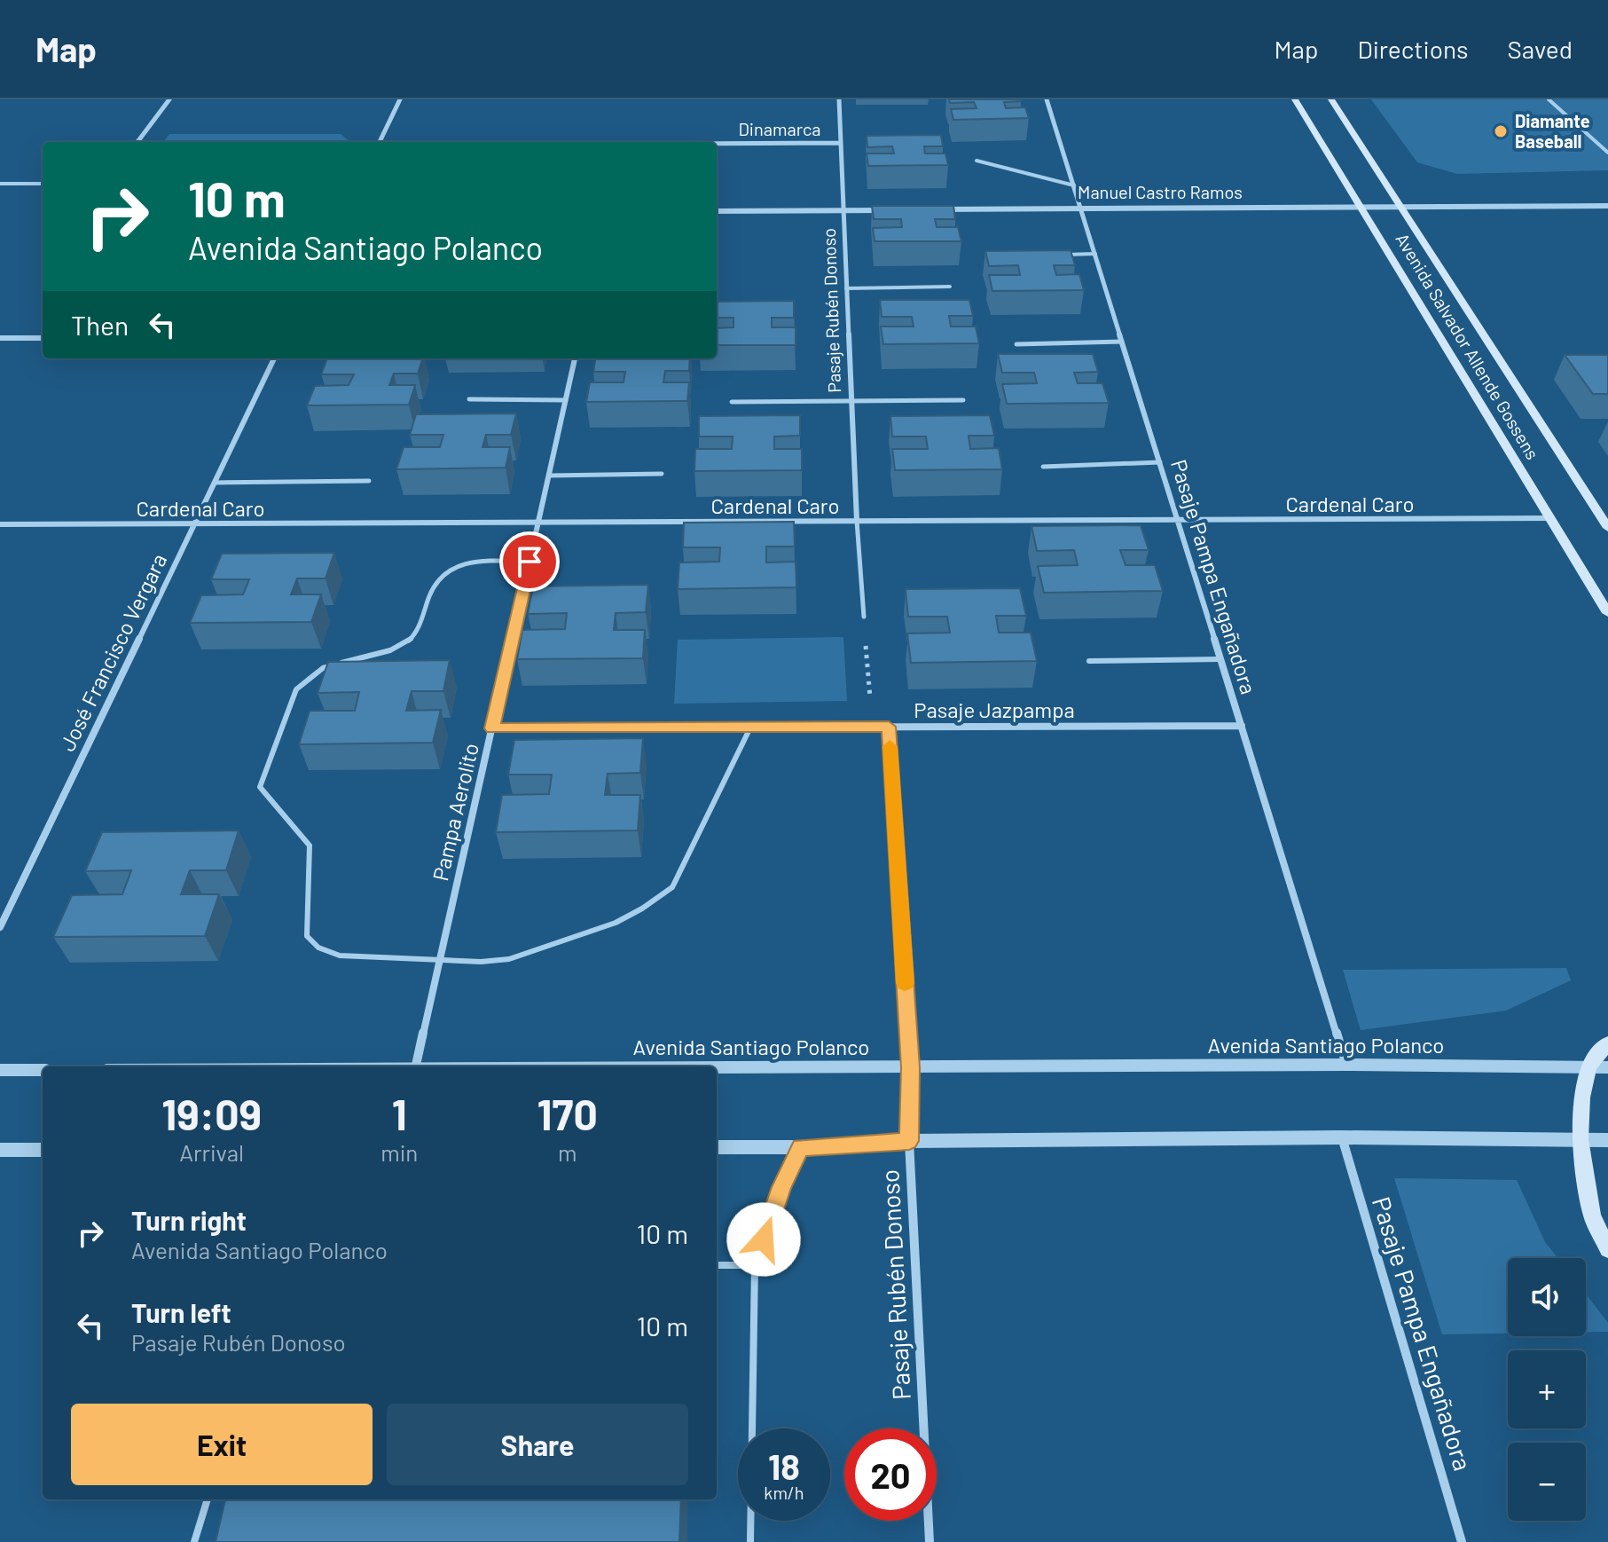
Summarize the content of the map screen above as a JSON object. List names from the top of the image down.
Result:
{
  "streets": {
    "main road": ["Avenida Salvador Allende Gossens"],
    "street": [
      "Dinamarca",
      "Manuel Castro Ramos",
      "Pasaje Rubén Donoso",
      "Cardenal Caro",
      "Pasaje Pampa Engañadora",
      "José Francisco Vergara",
      "Pasaje Jazpampa",
      "Pampa Aerolito",
      "Avenida Santiago Polanco"
    ]
  },
  "crossings": [
    ["Dinamarca", "Pasaje Rubén Donoso"],
    ["Manuel Castro Ramos", "Avenida Salvador Allende Gossens"],
    ["Manuel Castro Ramos", "Pasaje Pampa Engañadora"],
    ["Pasaje Rubén Donoso", "Cardenal Caro"],
    ["Pasaje Rubén Donoso", "Pasaje Jazpampa"],
    ["Pasaje Rubén Donoso", "Avenida Santiago Polanco"],
    ["Avenida Salvador Allende Gossens", "Cardenal Caro"],
    ["Cardenal Caro", "Pasaje Pampa Engañadora"],
    ["Cardenal Caro", "José Francisco Vergara"],
    ["Cardenal Caro", "Pampa Aerolito"],
    ["Pasaje Pampa Engañadora", "Pasaje Jazpampa"],
    ["Pasaje Pampa Engañadora", "Avenida Santiago Polanco"],
    ["Pasaje Jazpampa", "Pampa Aerolito"]
  ],
  "places": ["Diamante Baseball"],
  "page": {
    "header": "Map",
    "nav": ["Map", "Directions", "Saved"],
    "turn": ["10 m", "Avenida Santiago Polanco"],
    "then": "Then",
    "eta": [
      "19:09",
      "Arrival",
      "1",
      "min",
      "170",
      "m"
    ],
    "list": [
      {
        "name": "Turn right",
        "note": "Avenida Santiago Polanco",
        "value": "10 m"
      },
      {
        "name": "Turn left",
        "note": "Pasaje Rubén Donoso",
        "value": "10 m"
      }
    ],
    "map_buttons": ["+", "−"],
    "buttons": ["Exit", "Share"],
    "speed": "18 km/h",
    "limit": "20"
  }
}
